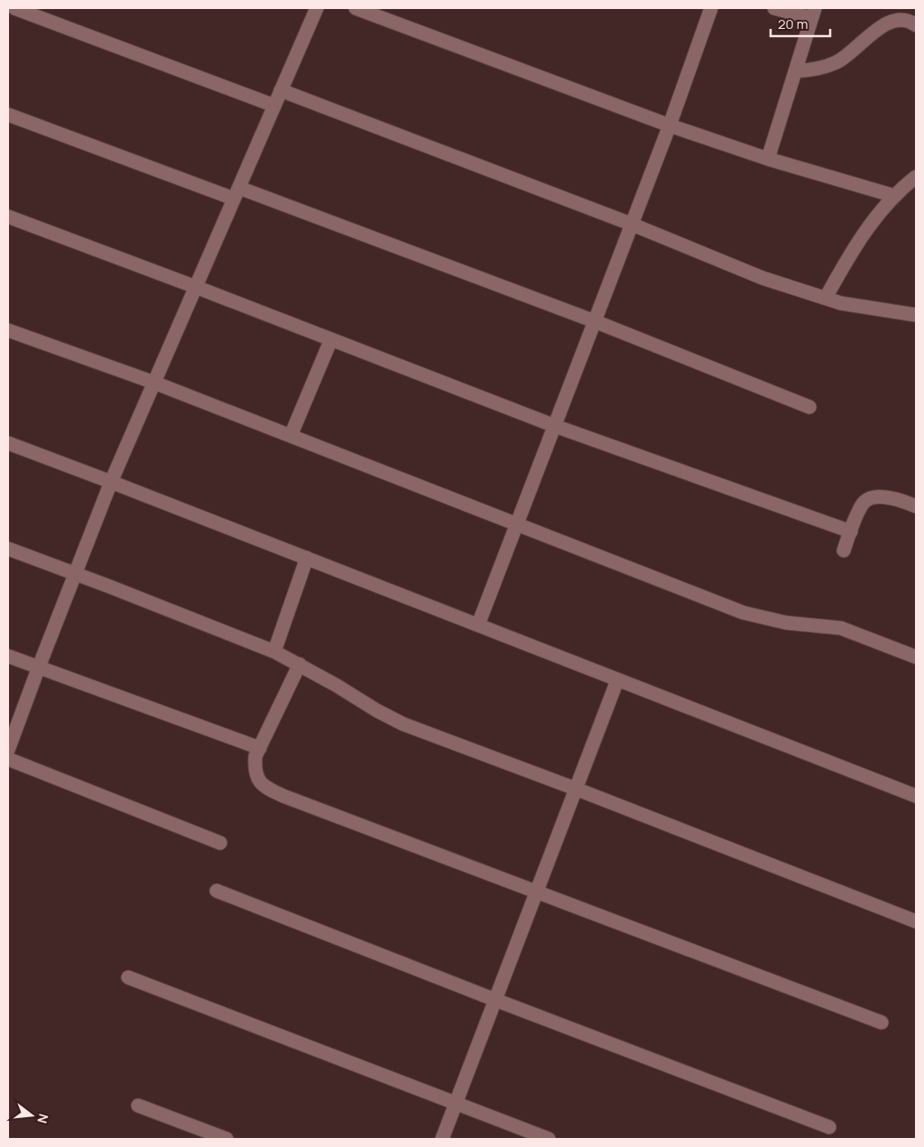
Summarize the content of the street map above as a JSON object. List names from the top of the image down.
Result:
{
  "scale_bar": "20 m",
  "north": "right"
}
